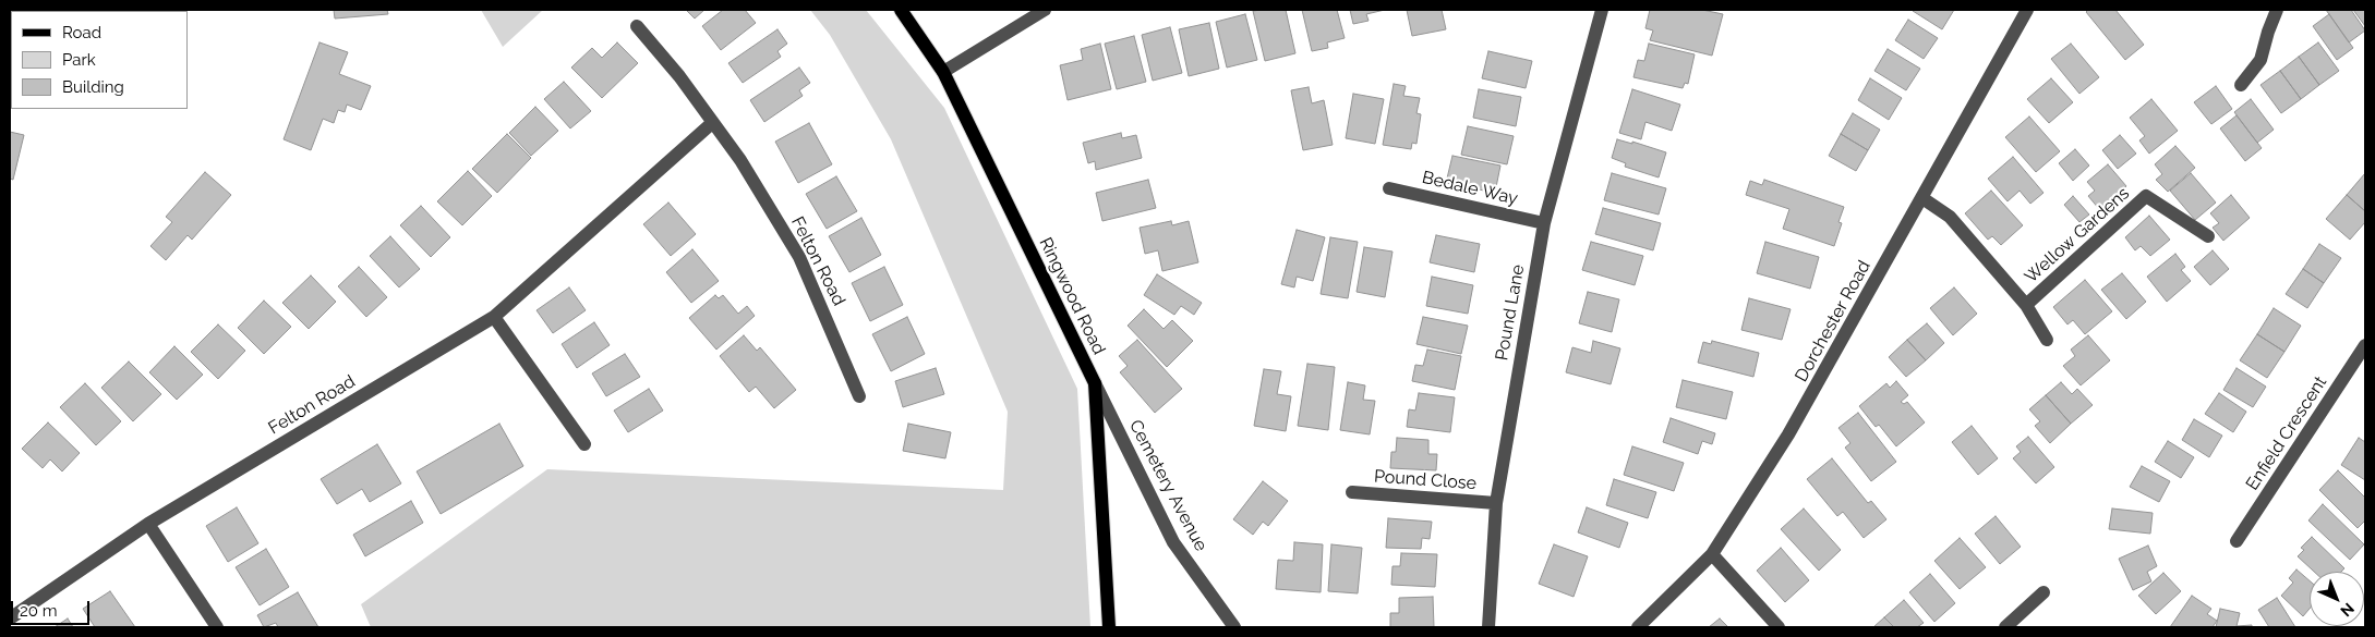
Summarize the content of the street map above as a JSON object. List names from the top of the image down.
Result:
{
  "streets": {
    "main road": ["Ringwood Road"],
    "street": [
      "Bedale Way",
      "Wellow Gardens",
      "Felton Road",
      "Pound Lane",
      "Dorchester Road",
      "Enfield Crescent",
      "Pound Close",
      "Cemetery Avenue"
    ]
  },
  "crossings": [
    ["Bedale Way", "Pound Lane"],
    ["Wellow Gardens", "Dorchester Road"],
    ["Ringwood Road", "Cemetery Avenue"],
    ["Pound Lane", "Pound Close"]
  ],
  "legend": ["Road", "Park", "Building"],
  "scale_bar": "20 m",
  "north": "bottom right"
}
